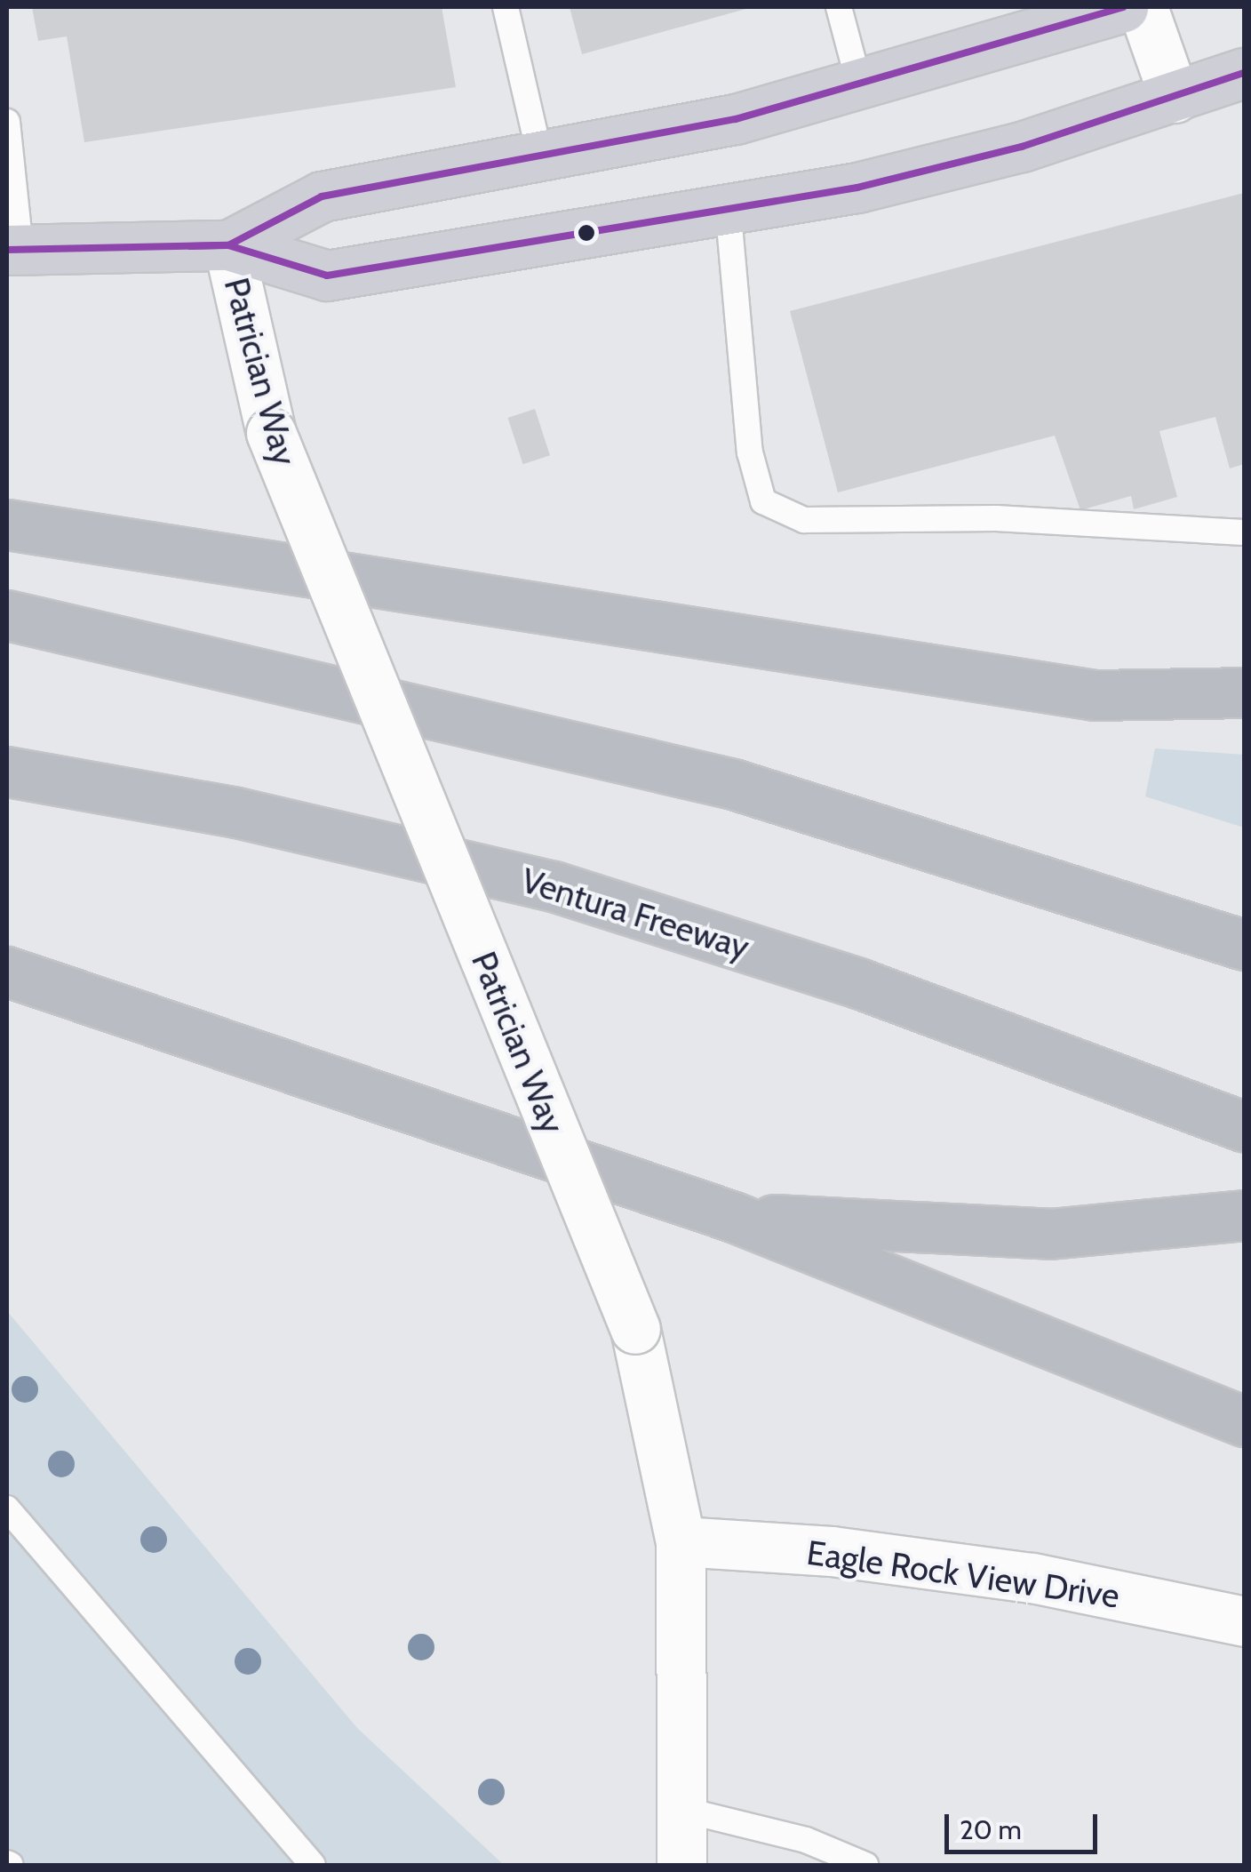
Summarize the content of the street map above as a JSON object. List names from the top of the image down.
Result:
{
  "streets": {
    "highway": ["Ventura Freeway"],
    "street": ["Patrician Way", "Eagle Rock View Drive"]
  },
  "crossings": [
    ["Patrician Way", "Eagle Rock View Drive"]
  ],
  "scale_bar": "20 m"
}
